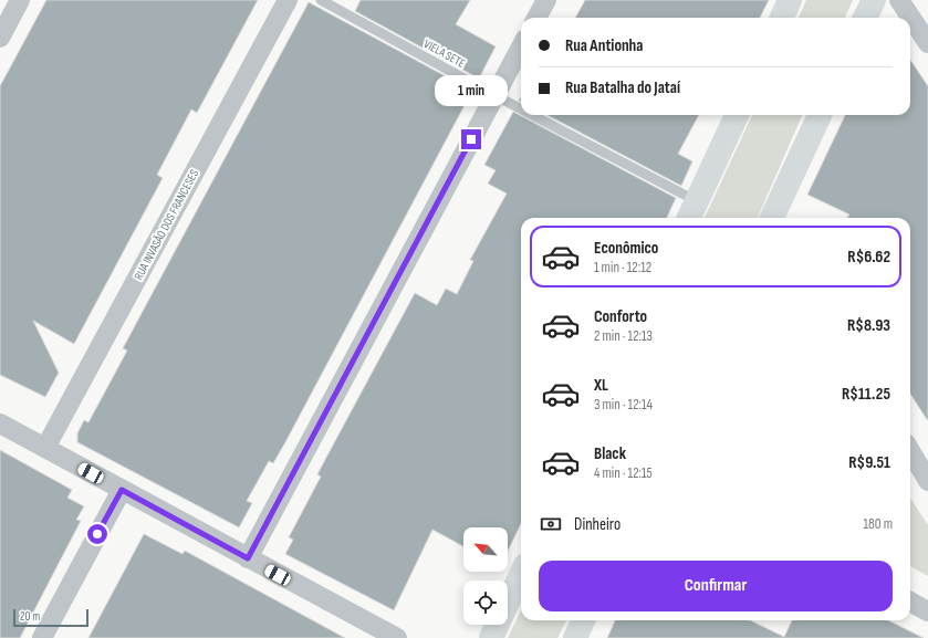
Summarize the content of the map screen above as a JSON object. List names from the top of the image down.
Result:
{
  "streets": {
    "street": ["RUA INVASÃO DOS FRANCESES"],
    "lane": ["VIELA SETE"]
  },
  "scale_bar": "20 m",
  "north": "top left",
  "page": {
    "banner": ["Rua Antionha", "Rua Batalha do Jataí"],
    "bubble": "1 min",
    "list": [
      {
        "name": "Econômico",
        "note": "1 min · 12:12",
        "value": "R$6.62"
      },
      {
        "name": "Conforto",
        "note": "2 min · 12:13",
        "value": "R$8.93"
      },
      {
        "name": "XL",
        "note": "3 min · 12:14",
        "value": "R$11.25"
      },
      {
        "name": "Black",
        "note": "4 min · 12:15",
        "value": "R$9.51"
      }
    ],
    "pay": ["Dinheiro", "180 m"],
    "buttons": "Confirmar",
    "scale": "20 m"
  }
}
